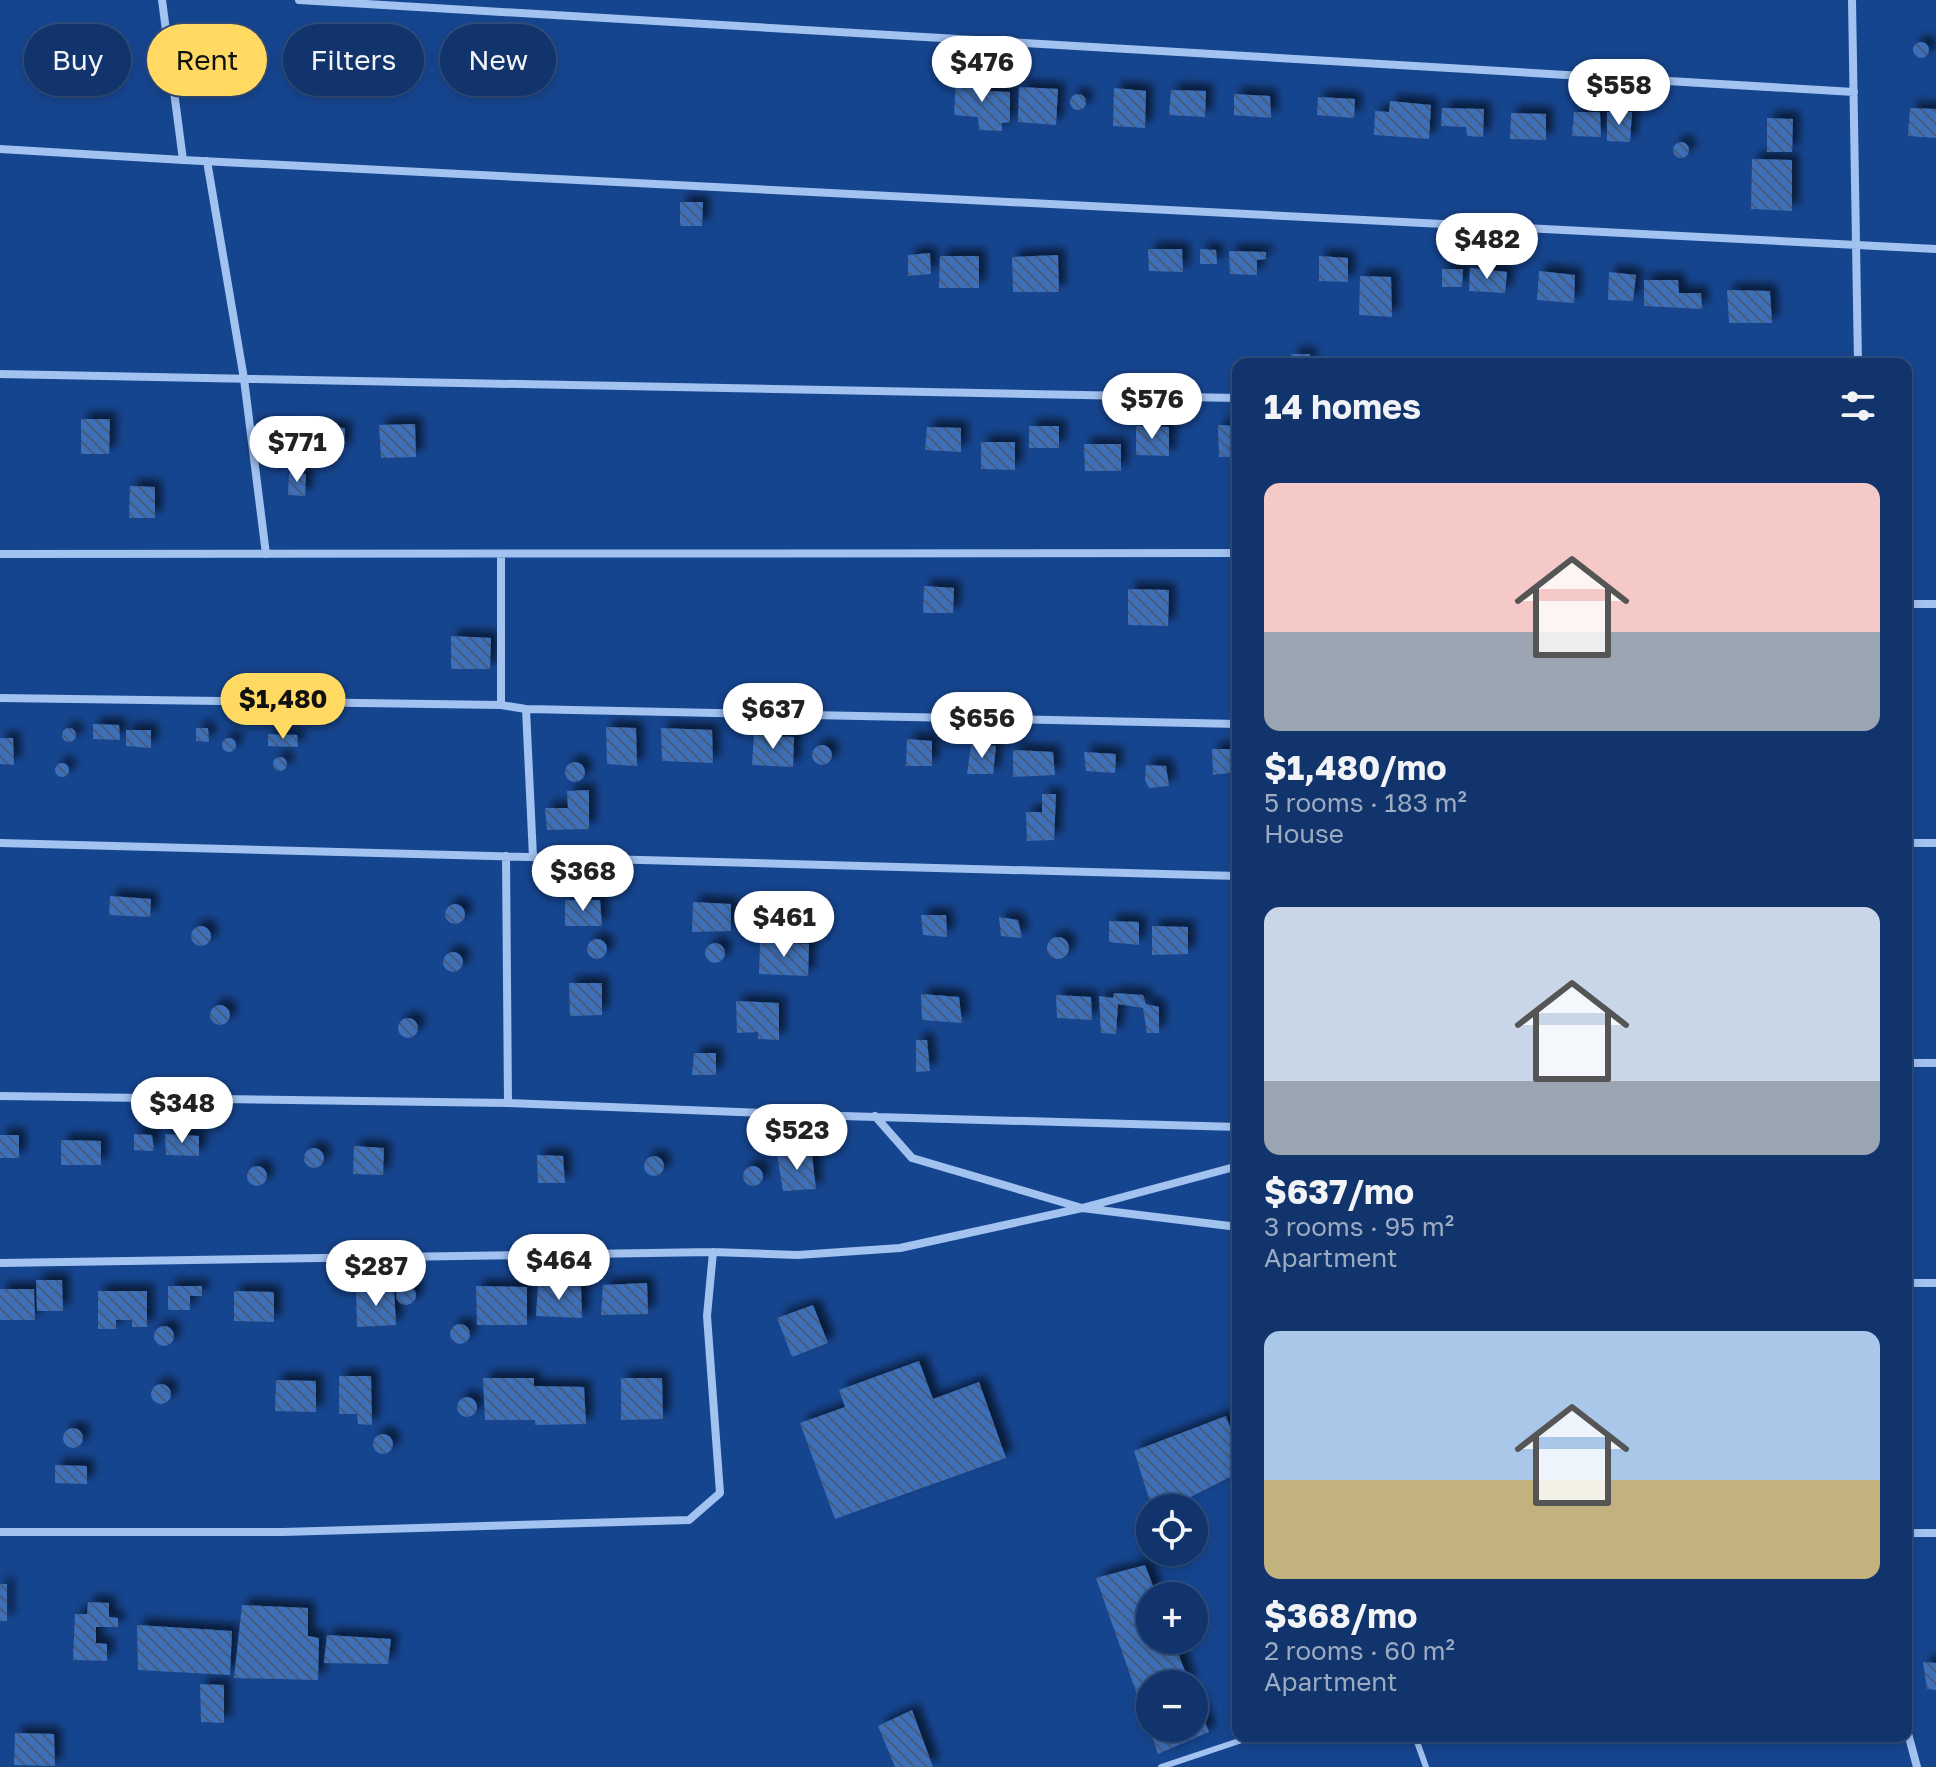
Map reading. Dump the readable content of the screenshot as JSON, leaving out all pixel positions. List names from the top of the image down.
{
  "page": {
    "chip": [
      "Buy",
      "Rent",
      "Filters",
      "New"
    ],
    "price": [
      "$476",
      "$558",
      "$482",
      "$576",
      "$771",
      "$1,480",
      "$637",
      "$656",
      "$368",
      "$461",
      "$348",
      "$523",
      "$464",
      "$287"
    ],
    "heading": "14 homes",
    "list": [
      {
        "name": "$1,480/mo",
        "note": "5 rooms · 183 m² · House"
      },
      {
        "name": "$637/mo",
        "note": "3 rooms · 95 m² · Apartment"
      },
      {
        "name": "$368/mo",
        "note": "2 rooms · 60 m² · Apartment"
      }
    ],
    "map_buttons": ["+", "−"]
  }
}
